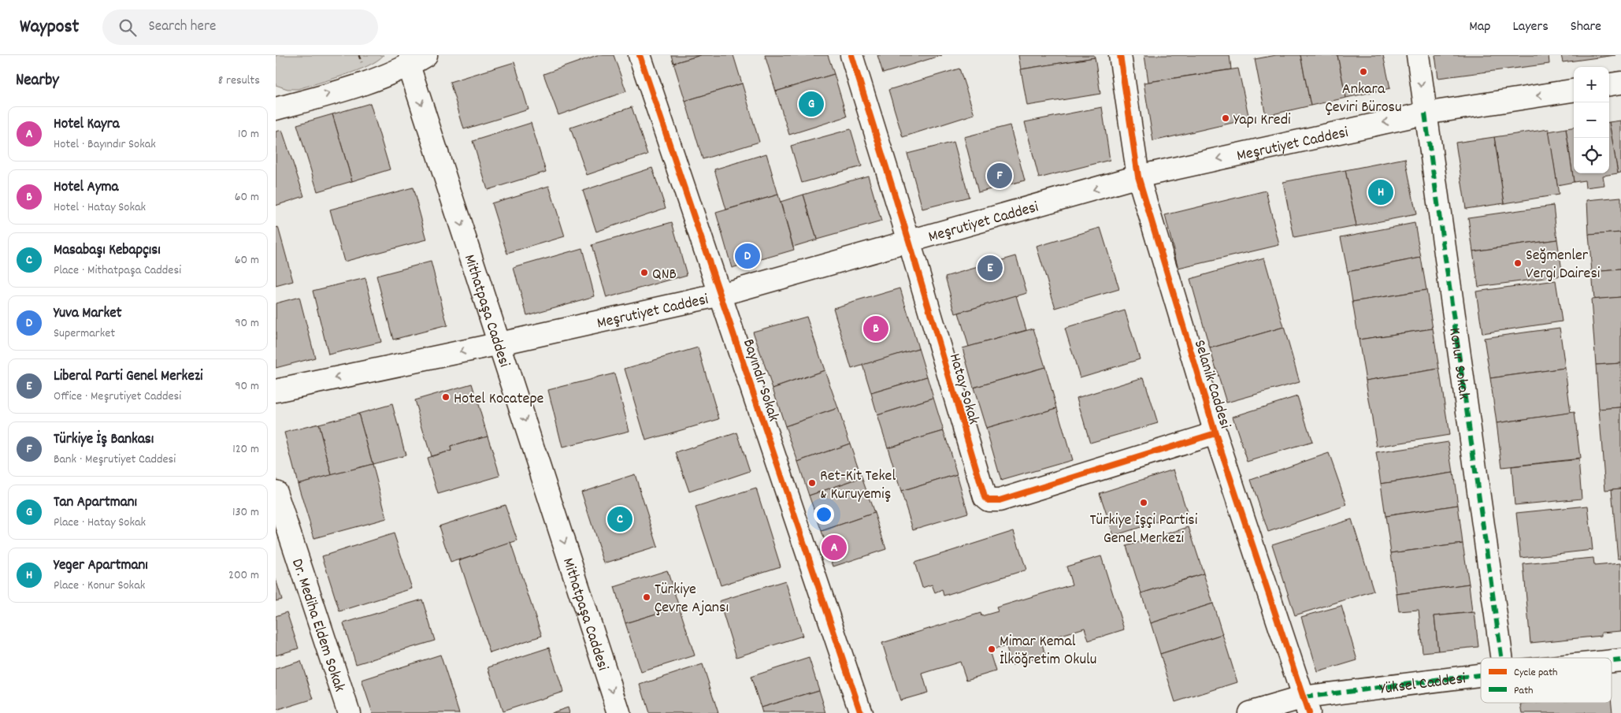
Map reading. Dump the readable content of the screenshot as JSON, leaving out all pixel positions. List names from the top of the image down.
{
  "streets": {
    "street": [
      "Meşrutiyet Caddesi",
      "Mithatpaşa Caddesi",
      "Konur Sokak",
      "Bayındır Sokak",
      "Selanik Caddesi",
      "Hatay Sokak",
      "Dr. Mediha Eldem Sokak",
      "Yüksel Caddesi"
    ]
  },
  "crossings": [
    ["Meşrutiyet Caddesi", "Mithatpaşa Caddesi"],
    ["Meşrutiyet Caddesi", "Konur Sokak"],
    ["Meşrutiyet Caddesi", "Bayındır Sokak"],
    ["Meşrutiyet Caddesi", "Selanik Caddesi"],
    ["Meşrutiyet Caddesi", "Hatay Sokak"],
    ["Selanik Caddesi", "Hatay Sokak"],
    ["Selanik Caddesi", "Yüksel Caddesi"]
  ],
  "one_way": ["Meşrutiyet Caddesi", "Mithatpaşa Caddesi"],
  "places": [
    "Ankara Çeviri Bürosu",
    "Yapı Kredi",
    "Seğmenler Vergi Dairesi",
    "QNB",
    "Hotel Kocatepe",
    "Ret-Kit Tekel & Kuruyemiş",
    "Türkiye İşçi Partisi Genel Merkezi",
    "Türkiye Çevre Ajansı",
    "Mimar Kemal İlköğretim Okulu"
  ],
  "legend": ["Cycle path", "Path"],
  "page": {
    "header": "Waypost",
    "search": "Search here",
    "nav": ["Map", "Layers", "Share"],
    "heading": ["Nearby", "8 results"],
    "map_buttons": ["+", "−"],
    "pins": [
      "G",
      "F",
      "H",
      "D",
      "E",
      "B",
      "C",
      "A"
    ],
    "list": [
      {
        "mark": "A",
        "name": "Hotel Kayra",
        "note": "Hotel · Bayındır Sokak",
        "value": "10 m"
      },
      {
        "mark": "B",
        "name": "Hotel Ayma",
        "note": "Hotel · Hatay Sokak",
        "value": "60 m"
      },
      {
        "mark": "C",
        "name": "Masabaşı Kebapçısı",
        "note": "Place · Mithatpaşa Caddesi",
        "value": "60 m"
      },
      {
        "mark": "D",
        "name": "Yuva Market",
        "note": "Supermarket",
        "value": "90 m"
      },
      {
        "mark": "E",
        "name": "Liberal Parti Genel Merkezi",
        "note": "Office · Meşrutiyet Caddesi",
        "value": "90 m"
      },
      {
        "mark": "F",
        "name": "Türkiye İş Bankası",
        "note": "Bank · Meşrutiyet Caddesi",
        "value": "120 m"
      },
      {
        "mark": "G",
        "name": "Tan Apartmanı",
        "note": "Place · Hatay Sokak",
        "value": "130 m"
      },
      {
        "mark": "H",
        "name": "Yeger Apartmanı",
        "note": "Place · Konur Sokak",
        "value": "200 m"
      }
    ]
  }
}
